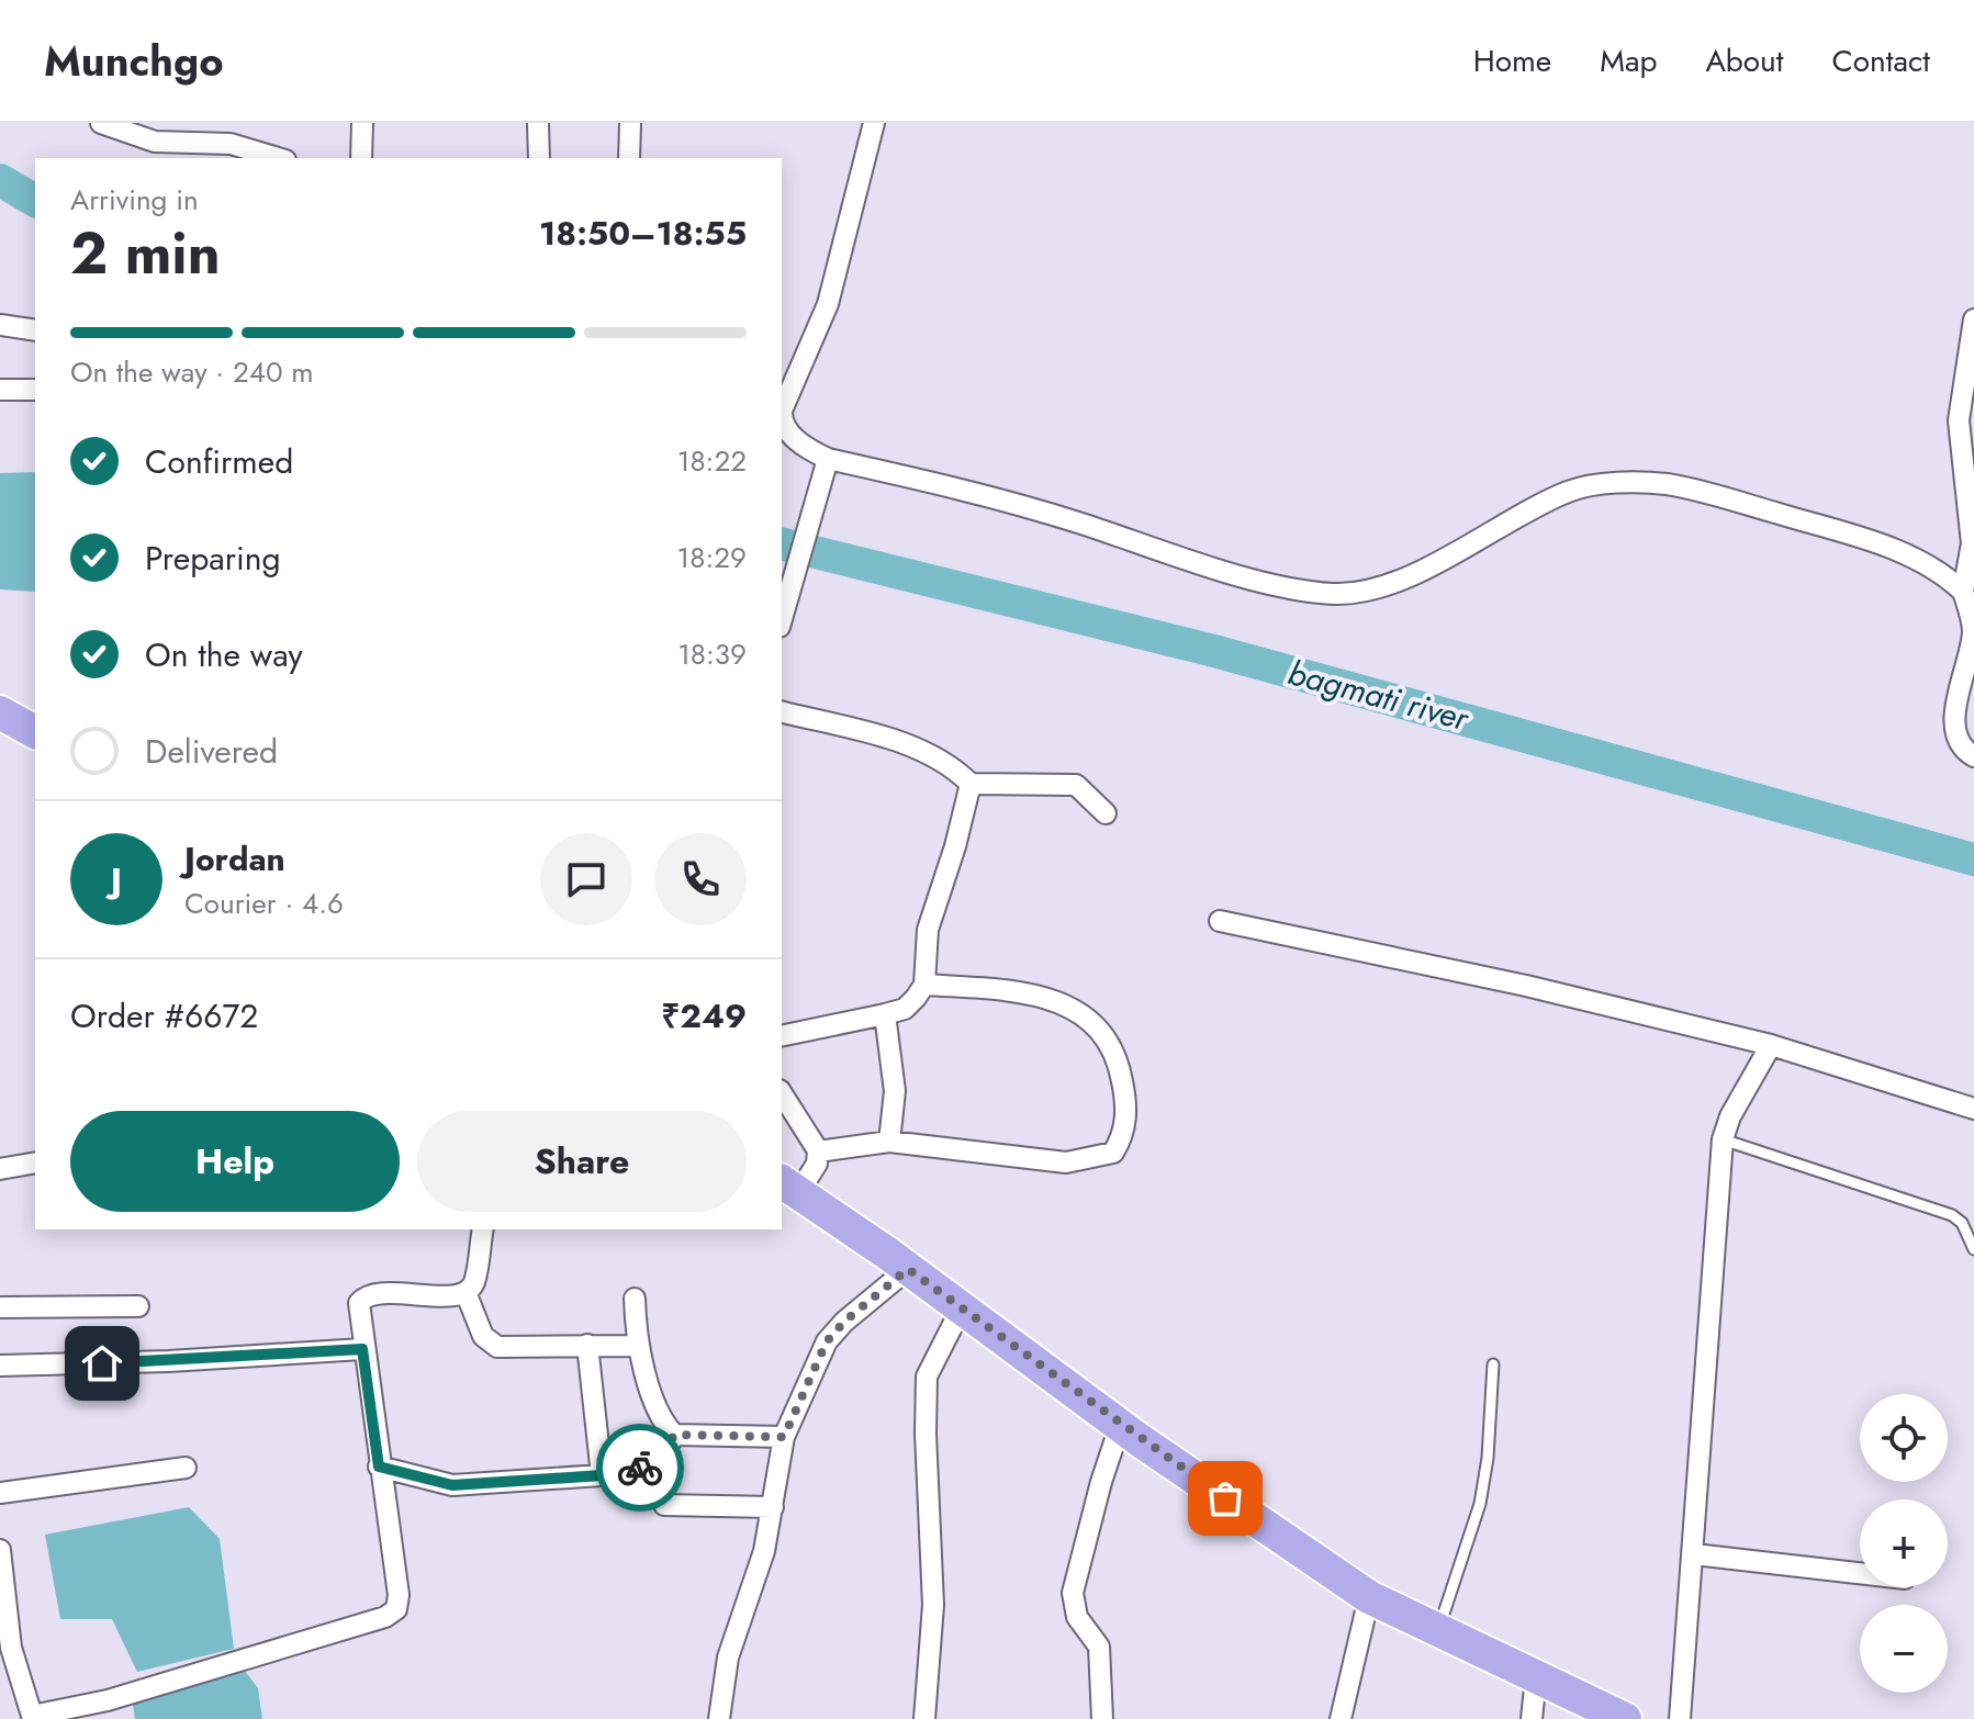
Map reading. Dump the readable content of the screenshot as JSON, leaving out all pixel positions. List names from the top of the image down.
{
  "water": ["bagmati river"],
  "page": {
    "header": "Munchgo",
    "nav": [
      "Home",
      "Map",
      "About",
      "Contact"
    ],
    "heading": ["2 min", "Arriving in", "18:50–18:55"],
    "panel": [
      "Jordan",
      "Courier · 4.6",
      "Order #6672",
      "₹249"
    ],
    "bar": "On the way · 240 m",
    "list": [
      ["Confirmed", "18:22"],
      ["Preparing", "18:29"],
      ["On the way", "18:39"],
      "Delivered"
    ],
    "round": "J",
    "buttons": ["Help", "Share"],
    "map_buttons": ["+", "−"]
  }
}
